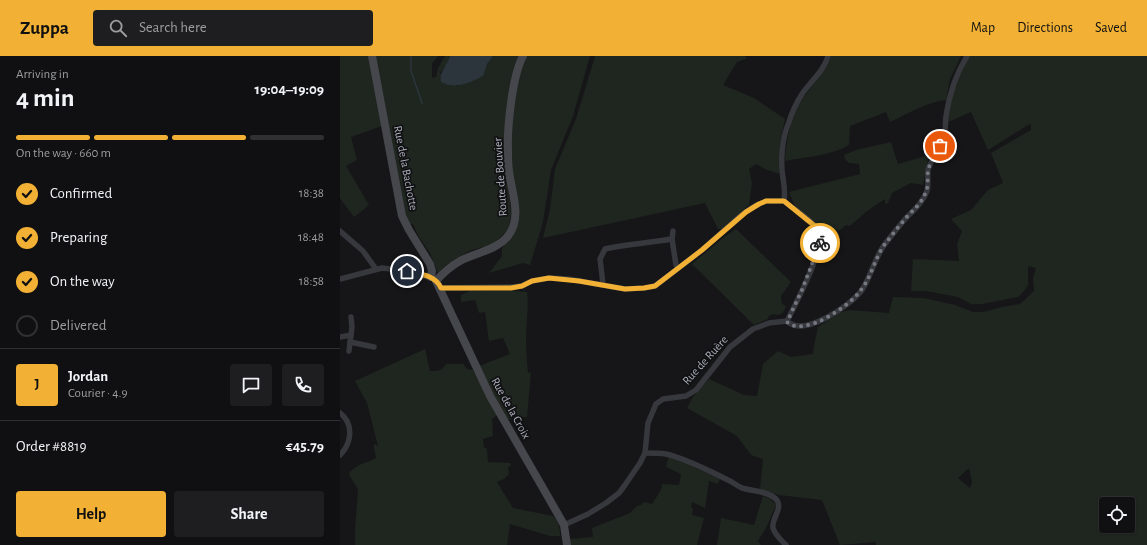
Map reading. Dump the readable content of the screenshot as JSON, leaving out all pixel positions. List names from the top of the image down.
{
  "streets": {
    "street": [
      "Rue de la Bachotte",
      "Route de Bouvier",
      "Rue de Ruère",
      "Rue de la Croix"
    ]
  },
  "crossings": [
    ["Rue de la Bachotte", "Route de Bouvier"],
    ["Rue de la Bachotte", "Rue de la Croix"],
    ["Route de Bouvier", "Rue de la Croix"],
    ["Rue de Ruère", "Rue de la Croix"]
  ],
  "page": {
    "header": "Zuppa",
    "search": "Search here",
    "nav": ["Map", "Directions", "Saved"],
    "heading": ["4 min", "Arriving in", "19:04–19:09"],
    "panel": [
      "Jordan",
      "Courier · 4.9",
      "Order #8819",
      "€45.79"
    ],
    "bar": "On the way · 660 m",
    "list": [
      ["Confirmed", "18:38"],
      ["Preparing", "18:48"],
      ["On the way", "18:58"],
      "Delivered"
    ],
    "round": "J",
    "buttons": ["Help", "Share"]
  }
}
